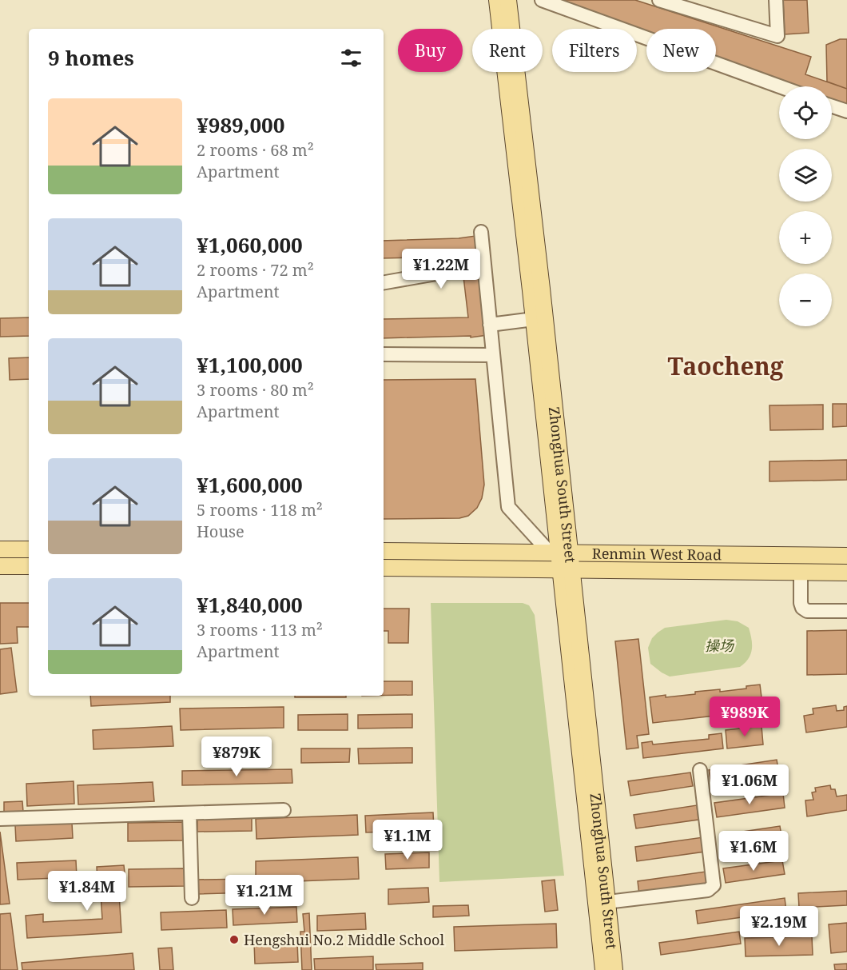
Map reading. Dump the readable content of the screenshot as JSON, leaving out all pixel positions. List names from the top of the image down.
{
  "streets": {
    "main road": ["Zhonghua South Street", "Renmin West Road"]
  },
  "crossings": [
    ["Zhonghua South Street", "Renmin West Road"]
  ],
  "districts": ["Taocheng"],
  "parks": ["操场"],
  "places": ["Hengshui No.2 Middle School"],
  "page": {
    "chip": [
      "Buy",
      "Rent",
      "Filters",
      "New"
    ],
    "heading": "9 homes",
    "map_buttons": ["+", "−"],
    "list": [
      {
        "name": "¥989,000",
        "note": "2 rooms · 68 m² · Apartment"
      },
      {
        "name": "¥1,060,000",
        "note": "2 rooms · 72 m² · Apartment"
      },
      {
        "name": "¥1,100,000",
        "note": "3 rooms · 80 m² · Apartment"
      },
      {
        "name": "¥1,600,000",
        "note": "5 rooms · 118 m² · House"
      },
      {
        "name": "¥1,840,000",
        "note": "3 rooms · 113 m² · Apartment"
      }
    ],
    "price": [
      "¥1.22M",
      "¥989K",
      "¥879K",
      "¥1.06M",
      "¥1.1M",
      "¥1.6M",
      "¥1.84M",
      "¥1.21M",
      "¥2.19M"
    ]
  }
}
